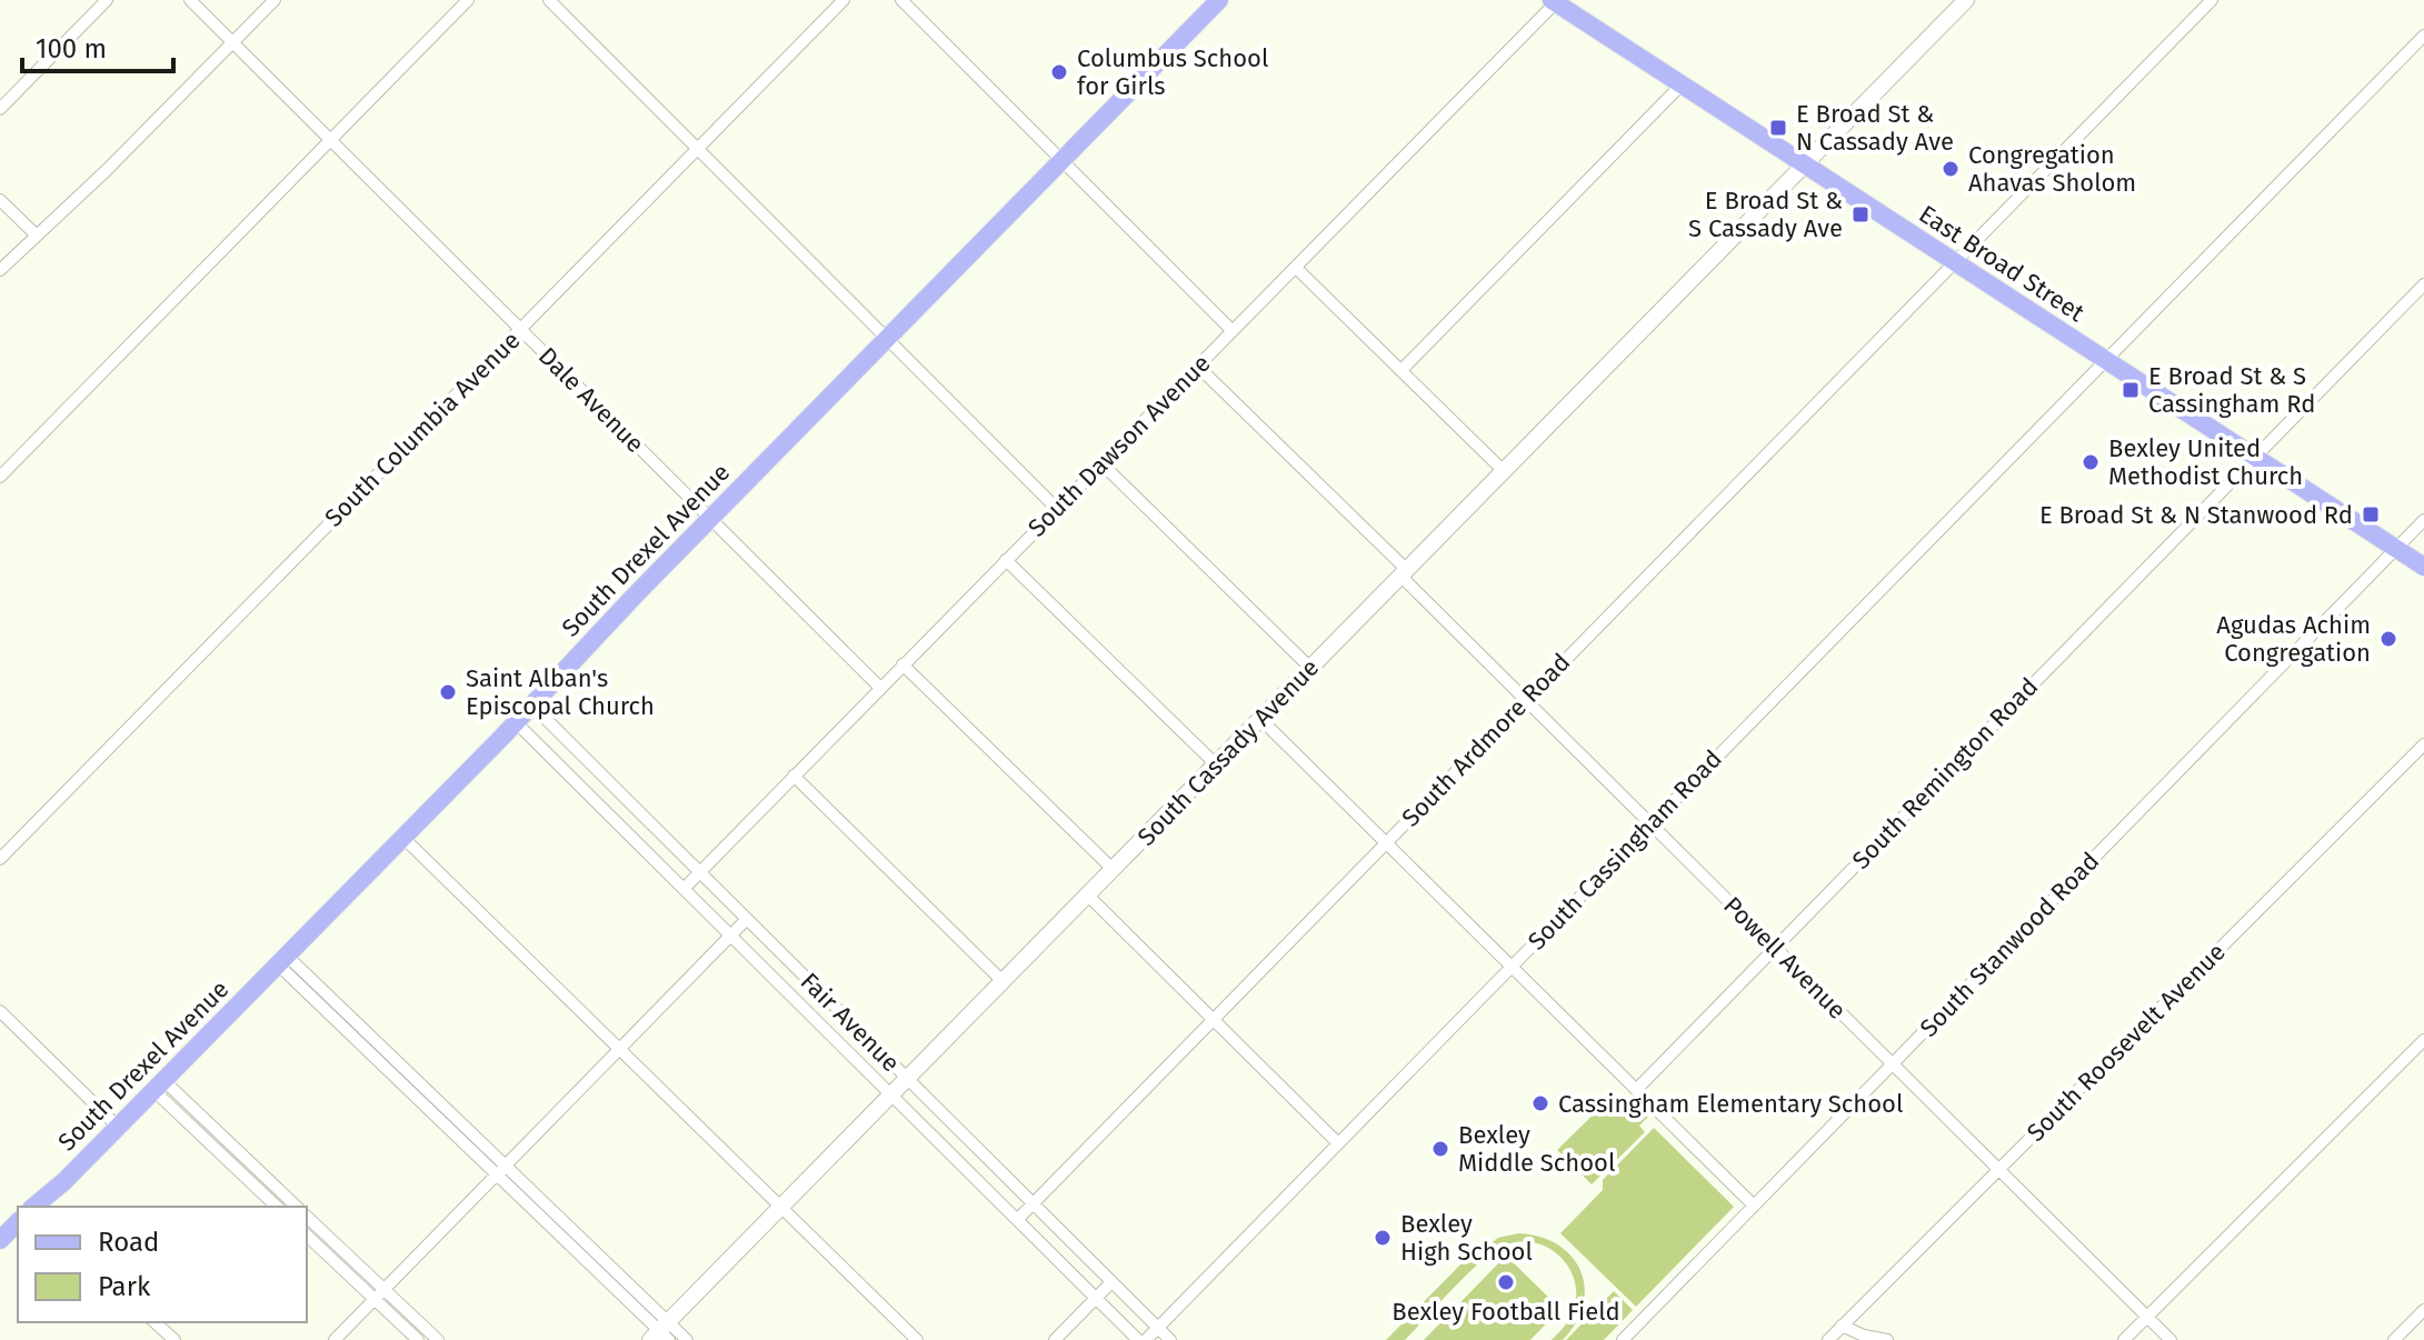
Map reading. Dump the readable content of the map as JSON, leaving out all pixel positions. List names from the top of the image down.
{
  "streets": {
    "main road": ["East Broad Street", "South Drexel Avenue"],
    "street": [
      "Dale Avenue",
      "South Columbia Avenue",
      "South Dawson Avenue",
      "South Ardmore Road",
      "South Cassady Avenue",
      "South Remington Road",
      "South Cassingham Road",
      "South Stanwood Road",
      "Powell Avenue",
      "Fair Avenue",
      "South Roosevelt Avenue"
    ]
  },
  "crossings": [
    ["East Broad Street", "South Dawson Avenue"],
    ["East Broad Street", "South Ardmore Road"],
    ["East Broad Street", "South Cassady Avenue"],
    ["East Broad Street", "South Remington Road"],
    ["East Broad Street", "South Cassingham Road"],
    ["East Broad Street", "South Stanwood Road"],
    ["Dale Avenue", "South Columbia Avenue"],
    ["Dale Avenue", "South Dawson Avenue"],
    ["Dale Avenue", "South Drexel Avenue"],
    ["South Dawson Avenue", "Powell Avenue"],
    ["South Dawson Avenue", "Fair Avenue"],
    ["South Drexel Avenue", "Fair Avenue"],
    ["South Ardmore Road", "Powell Avenue"],
    ["South Ardmore Road", "Fair Avenue"],
    ["South Cassady Avenue", "Powell Avenue"],
    ["South Cassady Avenue", "Fair Avenue"],
    ["South Remington Road", "Powell Avenue"],
    ["South Cassingham Road", "Powell Avenue"],
    ["South Cassingham Road", "Fair Avenue"],
    ["South Stanwood Road", "Powell Avenue"],
    ["Powell Avenue", "South Roosevelt Avenue"]
  ],
  "places": {
    "other": [
      "Columbus School for Girls",
      "Congregation Ahavas Sholom",
      "Bexley United Methodist Church",
      "Agudas Achim Congregation",
      "Saint Alban's Episcopal Church",
      "Cassingham Elementary School",
      "Bexley Middle School",
      "Bexley High School",
      "Bexley Football Field"
    ],
    "transit": [
      "E Broad St & N Cassady Ave",
      "E Broad St & S Cassady Ave",
      "E Broad St & S Cassingham Rd",
      "E Broad St & N Stanwood Rd"
    ]
  },
  "legend": ["Road", "Park"],
  "scale_bar": "100 m"
}
